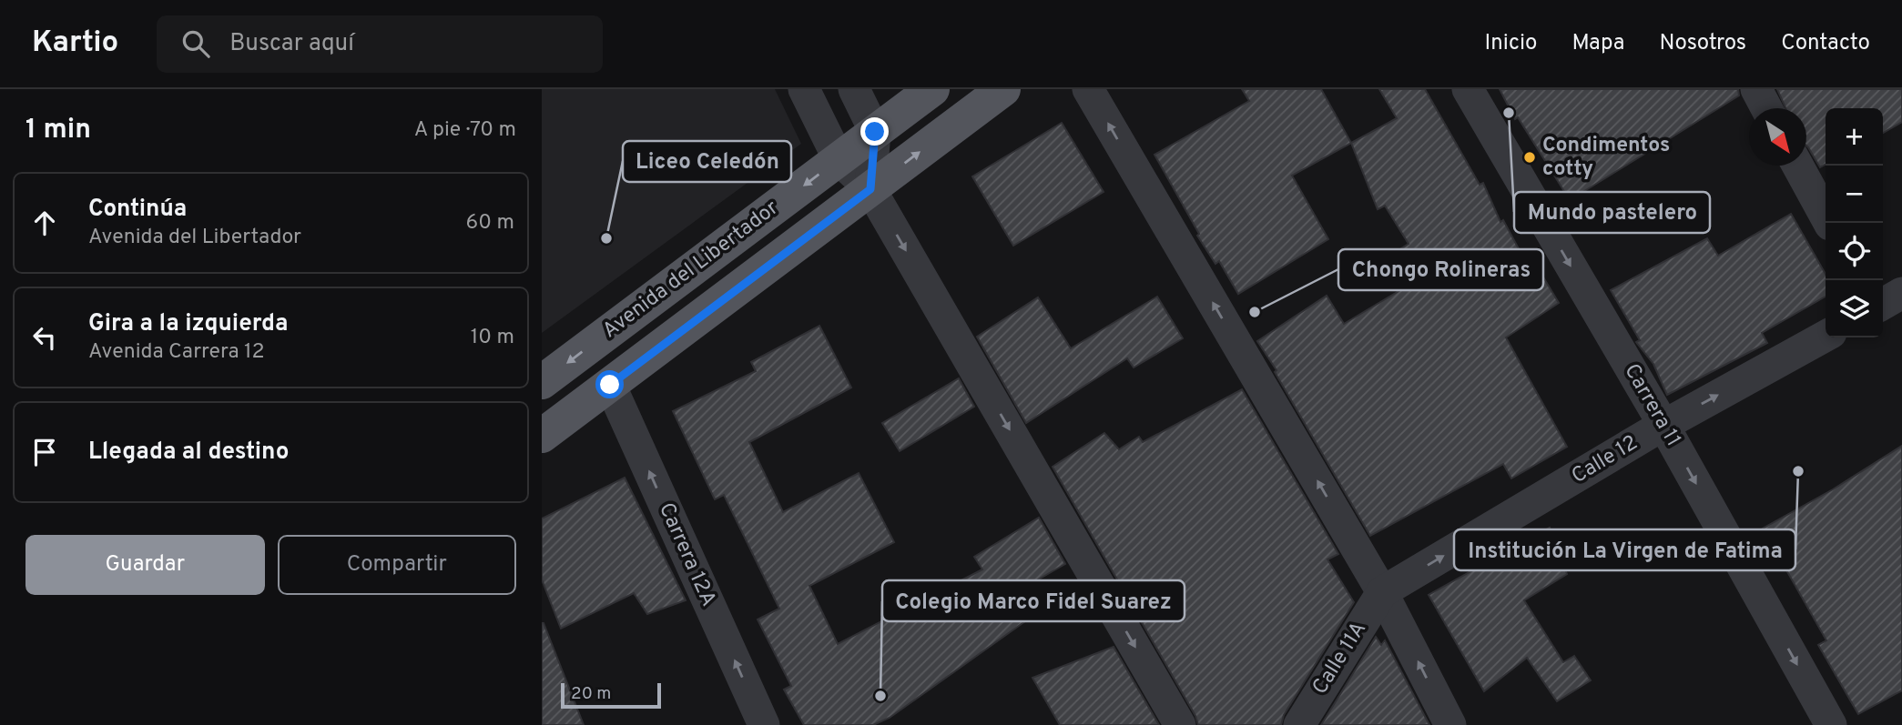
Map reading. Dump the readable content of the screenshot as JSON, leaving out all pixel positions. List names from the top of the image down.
{
  "streets": {
    "main road": ["Avenida del Libertador"],
    "street": [
      "Carrera 11",
      "Calle 12",
      "Carrera 12A",
      "Calle 11A"
    ]
  },
  "crossings": [
    ["Avenida del Libertador", "Carrera 12A"],
    ["Carrera 11", "Calle 12"],
    ["Calle 12", "Calle 11A"]
  ],
  "one_way": ["Carrera 11", "Calle 12", "Carrera 12A"],
  "places": [
    "Mundo pastelero",
    "Condimentos cotty",
    "Liceo Celedón",
    "Chongo Rolineras",
    "Institución La Virgen de Fatima",
    "Colegio Marco Fidel Suarez"
  ],
  "scale_bar": "20 m",
  "north": "bottom right",
  "page": {
    "header": "Kartio",
    "search": "Buscar aquí",
    "nav": [
      "Inicio",
      "Mapa",
      "Nosotros",
      "Contacto"
    ],
    "heading": ["1 min", "A pie · 70 m"],
    "map_buttons": ["+", "−"],
    "list": [
      ["Continúa", "Avenida del Libertador", "60 m"],
      ["Gira a la izquierda", "Avenida Carrera 12", "10 m"],
      "Llegada al destino"
    ],
    "buttons": ["Guardar", "Compartir"],
    "scale": "20 m"
  }
}
